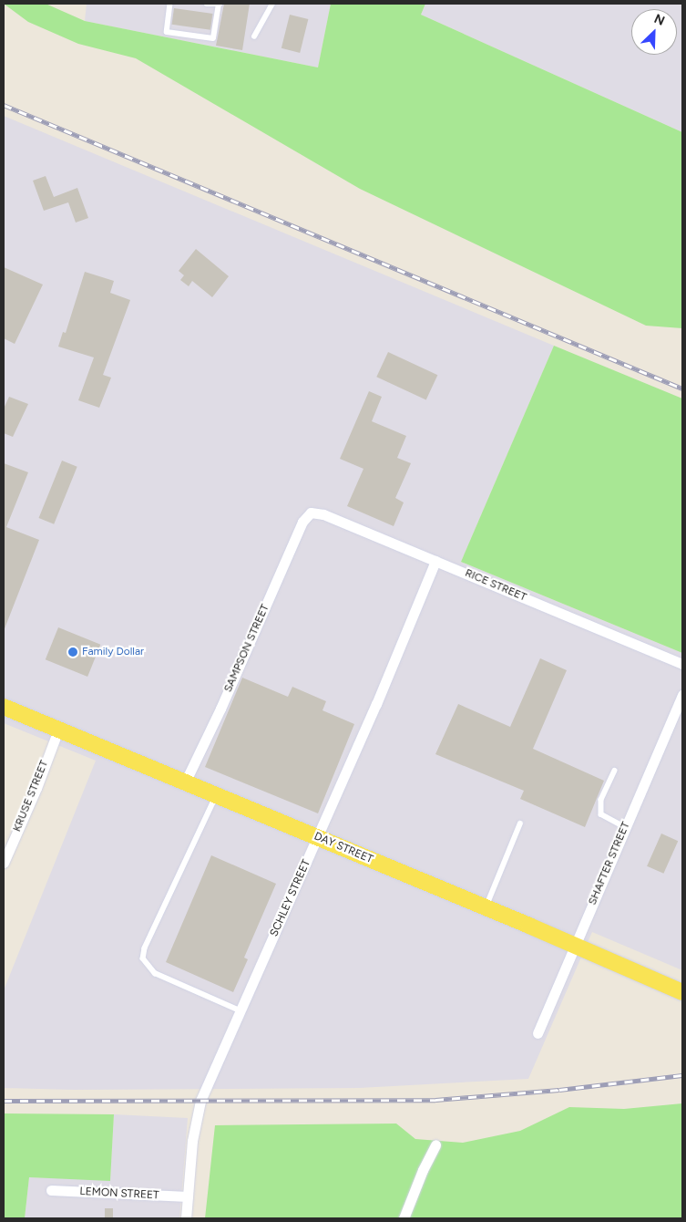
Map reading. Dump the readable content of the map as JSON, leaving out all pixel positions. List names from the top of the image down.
{
  "streets": {
    "main road": ["DAY STREET"],
    "street": [
      "RICE STREET",
      "SAMPSON STREET",
      "KRUSE STREET",
      "SHAFTER STREET",
      "SCHLEY STREET",
      "LEMON STREET"
    ]
  },
  "crossings": [
    ["RICE STREET", "SAMPSON STREET"],
    ["RICE STREET", "SCHLEY STREET"],
    ["SAMPSON STREET", "DAY STREET"],
    ["KRUSE STREET", "DAY STREET"],
    ["DAY STREET", "SHAFTER STREET"],
    ["DAY STREET", "SCHLEY STREET"],
    ["SCHLEY STREET", "LEMON STREET"]
  ],
  "places": ["Family Dollar"],
  "north": "top right"
}
